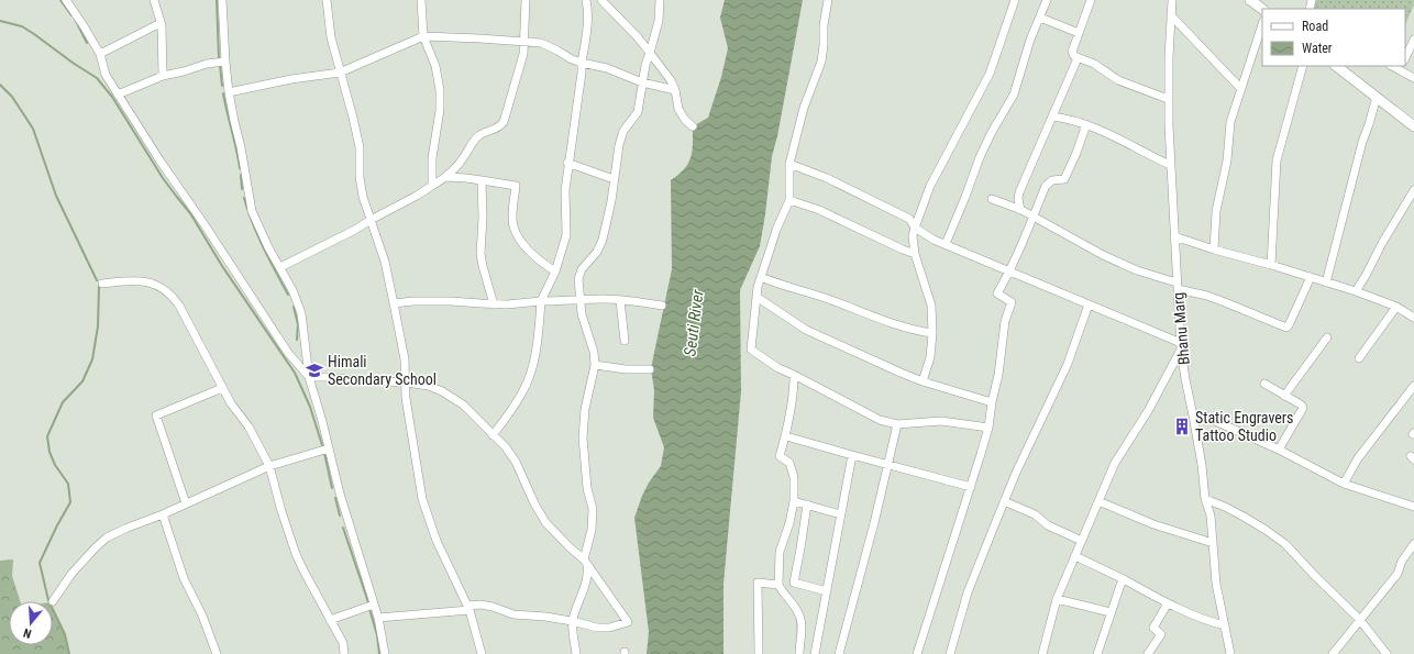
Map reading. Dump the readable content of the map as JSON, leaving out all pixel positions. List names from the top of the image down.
{
  "streets": {
    "street": ["Bhanu Marg"]
  },
  "water": ["Seuti River"],
  "places": {
    "school or university": ["Himali Secondary School"],
    "building": ["Static Engravers Tattoo Studio"]
  },
  "legend": ["Road", "Water"],
  "north": "bottom"
}
